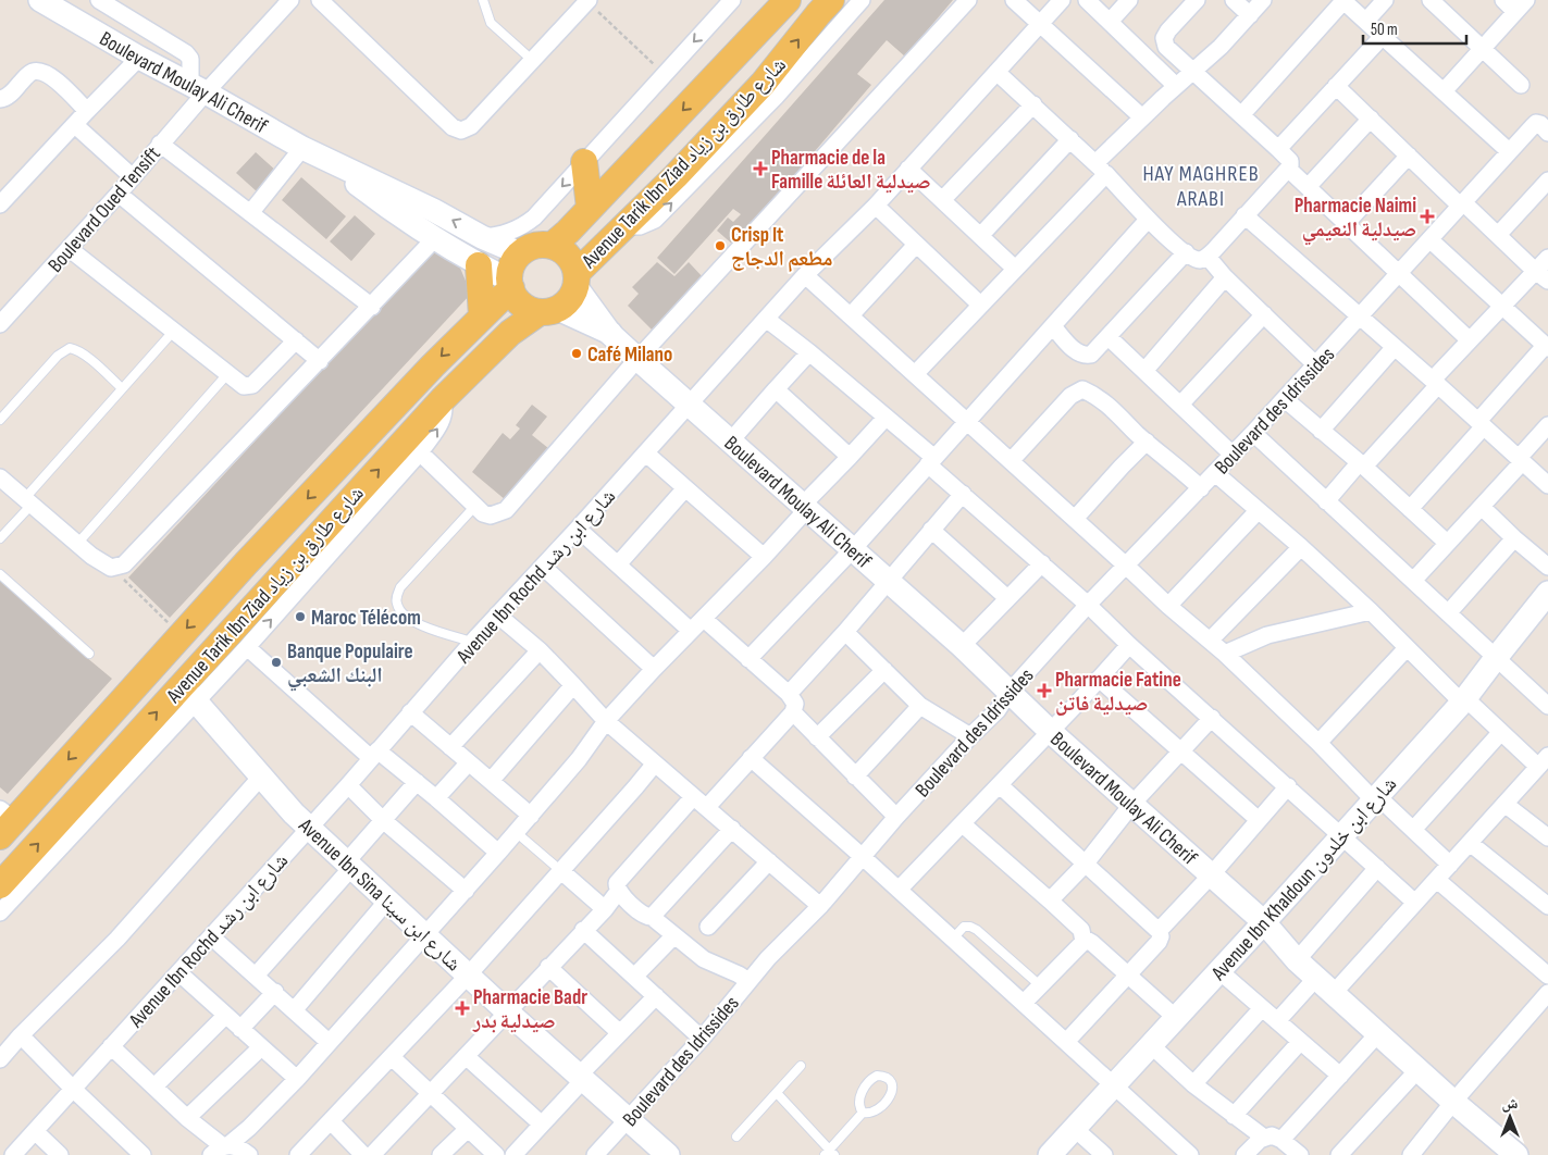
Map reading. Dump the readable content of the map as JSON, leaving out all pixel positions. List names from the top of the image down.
{
  "streets": {
    "main road": ["Avenue Tarik Ibn Ziad شارع طارق بن زياد"],
    "street": [
      "Boulevard Moulay Ali Cherif",
      "Boulevard Oued Tensift",
      "Boulevard des Idrissides",
      "Avenue Ibn Rochd شارع ابن رشد",
      "Avenue Ibn Khaldoun شارع ابن خلدون",
      "Avenue Ibn Sina شارع ابن سينا"
    ]
  },
  "crossings": [
    ["Boulevard Moulay Ali Cherif", "Avenue Tarik Ibn Ziad شارع طارق بن زياد"],
    ["Boulevard Moulay Ali Cherif", "Boulevard Oued Tensift"],
    ["Boulevard Moulay Ali Cherif", "Boulevard des Idrissides"],
    ["Boulevard Moulay Ali Cherif", "Avenue Ibn Rochd شارع ابن رشد"],
    ["Boulevard Moulay Ali Cherif", "Avenue Ibn Khaldoun شارع ابن خلدون"],
    ["Avenue Tarik Ibn Ziad شارع طارق بن زياد", "Avenue Ibn Sina شارع ابن سينا"],
    ["Boulevard des Idrissides", "Avenue Ibn Sina شارع ابن سينا"],
    ["Avenue Ibn Rochd شارع ابن رشد", "Avenue Ibn Sina شارع ابن سينا"]
  ],
  "districts": ["HAY MAGHREB ARABI"],
  "places": {
    "health": [
      "Pharmacie de la Famille صيدلية العائلة",
      "Pharmacie Naimi صيدلية النعيمي",
      "Pharmacie Fatine صيدلية فاتن",
      "Pharmacie Badr صيدلية بدر"
    ],
    "other": [
      "Crisp It مطعم الدجاج",
      "Café Milano",
      "Maroc Télécom",
      "Banque Populaire البنك الشعبي"
    ]
  },
  "scale_bar": "50 m",
  "north": "top"
}
